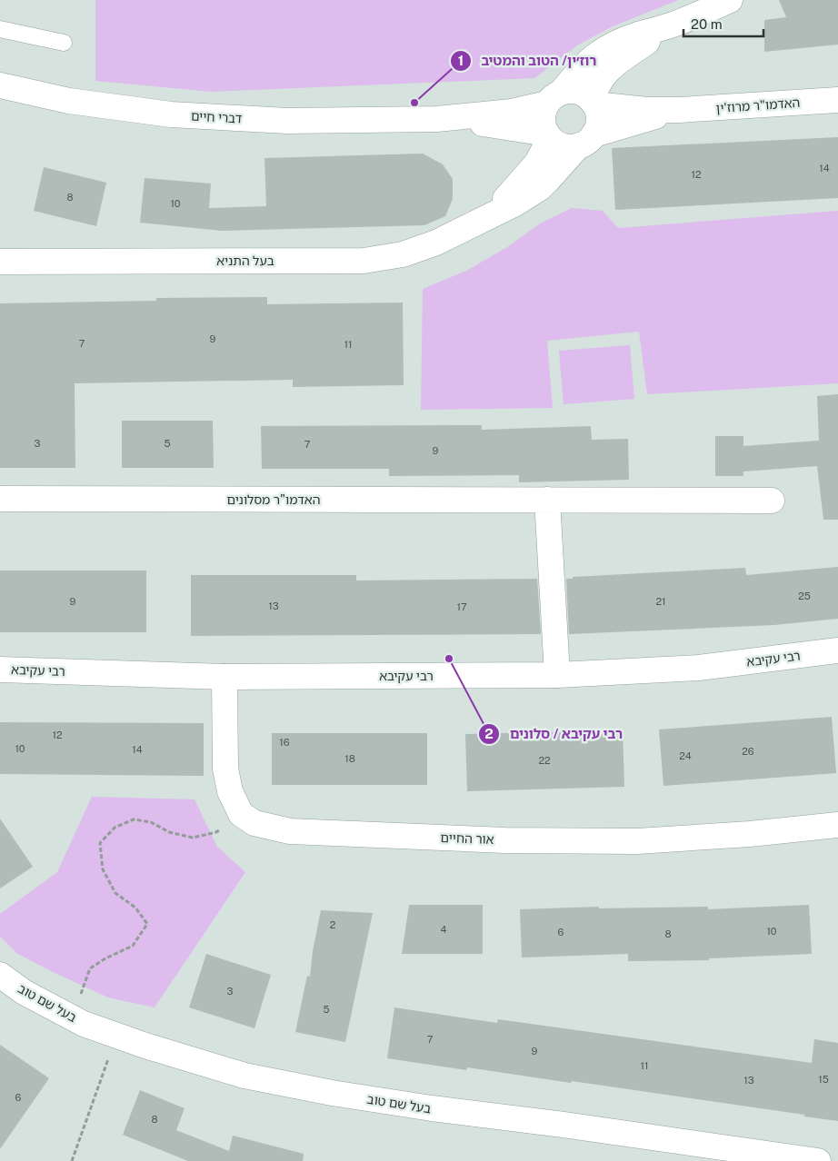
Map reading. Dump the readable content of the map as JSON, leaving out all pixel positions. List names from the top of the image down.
{
  "streets": {
    "street": [
      "האדמו\"ר מרוז'ין",
      "דברי חיים",
      "בעל התניא",
      "האדמו\"ר מסלונים",
      "רבי עקיבא",
      "אור החיים",
      "בעל שם טוב"
    ]
  },
  "crossings": [
    ["האדמו\"ר מרוז'ין", "דברי חיים"],
    ["האדמו\"ר מרוז'ין", "בעל התניא"],
    ["דברי חיים", "בעל התניא"]
  ],
  "places": ["רוז׳ין/ הטוב והמטיב", "רבי עקיבא / סלונים"],
  "house_numbers": [
    "14",
    "12",
    "8",
    "10",
    "9",
    "7",
    "11",
    "3",
    "5",
    "7",
    "9",
    "25",
    "9",
    "21",
    "13",
    "17",
    "12",
    "16",
    "10",
    "14",
    "26",
    "24",
    "18",
    "22",
    "2",
    "4",
    "10",
    "6",
    "8",
    "3",
    "5",
    "7",
    "9",
    "11",
    "15",
    "13",
    "6",
    "8"
  ],
  "scale_bar": "20 m"
}
